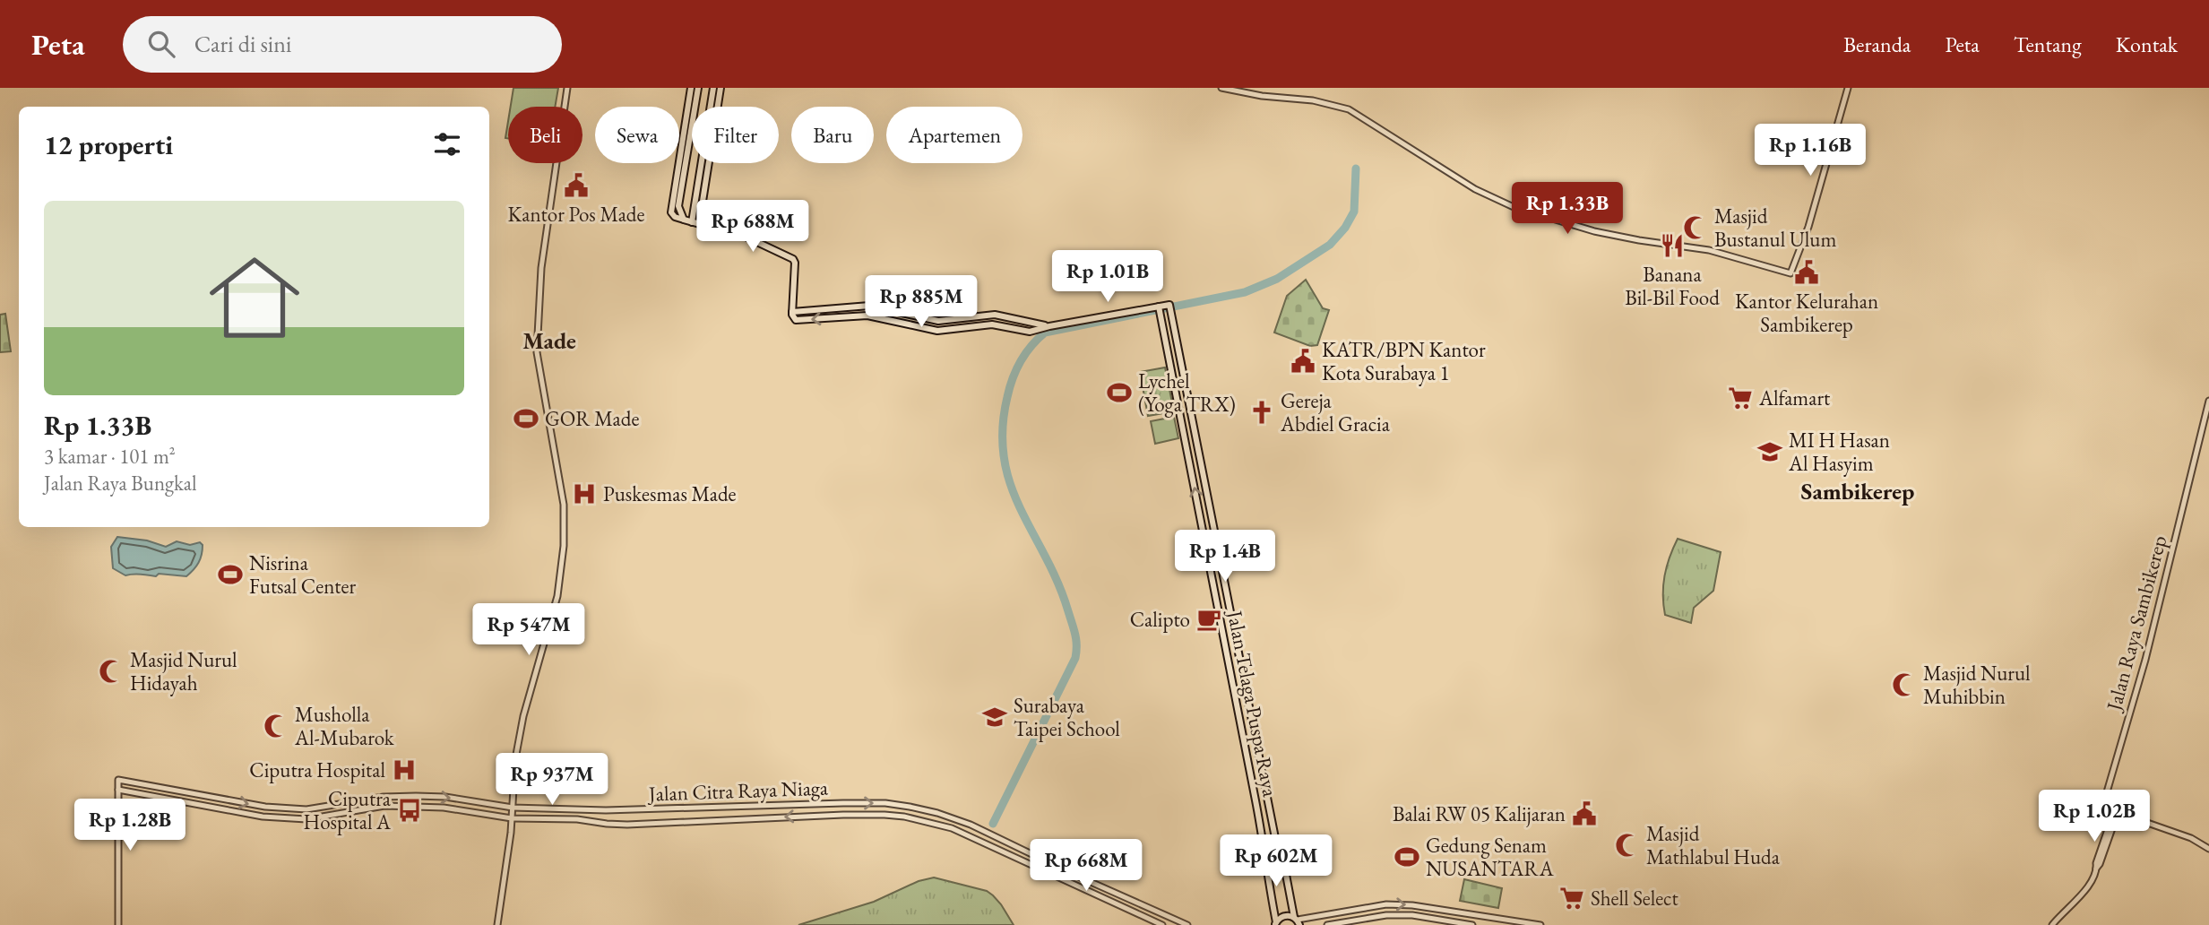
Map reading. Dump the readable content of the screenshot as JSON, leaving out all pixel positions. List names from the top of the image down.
{
  "streets": {
    "main road": ["Jalan Telaga Puspa Raya"],
    "street": ["Jalan Raya Sambikerep", "Jalan Citra Raya Niaga"]
  },
  "districts": ["Made", "Sambikerep"],
  "places": {
    "public building": [
      "Kantor Pos Made",
      "Kantor Kelurahan Sambikerep",
      "KATR/BPN Kantor Kota Surabaya 1",
      "Balai RW 05 Kalijaran"
    ],
    "mosque": [
      "Masjid Bustanul Ulum",
      "Masjid Nurul Hidayah",
      "Masjid Nurul Muhibbin",
      "Musholla Al-Mubarok",
      "Masjid Mathlabul Huda"
    ],
    "restaurant": ["Banana Bil-Bil Food"],
    "sports": [
      "Lychel (Yoga TRX)",
      "GOR Made",
      "Nisrina Futsal Center",
      "Gedung Senam NUSANTARA"
    ],
    "supermarket": ["Alfamart", "Shell Select"],
    "church": ["Gereja Abdiel Gracia"],
    "school or university": ["MI H Hasan Al Hasyim", "Surabaya Taipei School"],
    "hospital": ["Puskesmas Made", "Ciputra Hospital"],
    "cafe": ["Calipto"],
    "bus stop": ["Ciputra Hospital A"]
  },
  "page": {
    "header": "Peta",
    "search": "Cari di sini",
    "nav": [
      "Beranda",
      "Peta",
      "Tentang",
      "Kontak"
    ],
    "chip": [
      "Beli",
      "Sewa",
      "Filter",
      "Baru",
      "Apartemen"
    ],
    "heading": "12 properti",
    "price": [
      "Rp 1.16B",
      "Rp 1.33B",
      "Rp 688M",
      "Rp 1.01B",
      "Rp 885M",
      "Rp 1.4B",
      "Rp 547M",
      "Rp 937M",
      "Rp 1.02B",
      "Rp 1.28B",
      "Rp 602M",
      "Rp 668M"
    ],
    "list": [
      {
        "name": "Rp 1.33B",
        "note": "3 kamar · 101 m² · Jalan Raya Bungkal"
      }
    ]
  }
}
